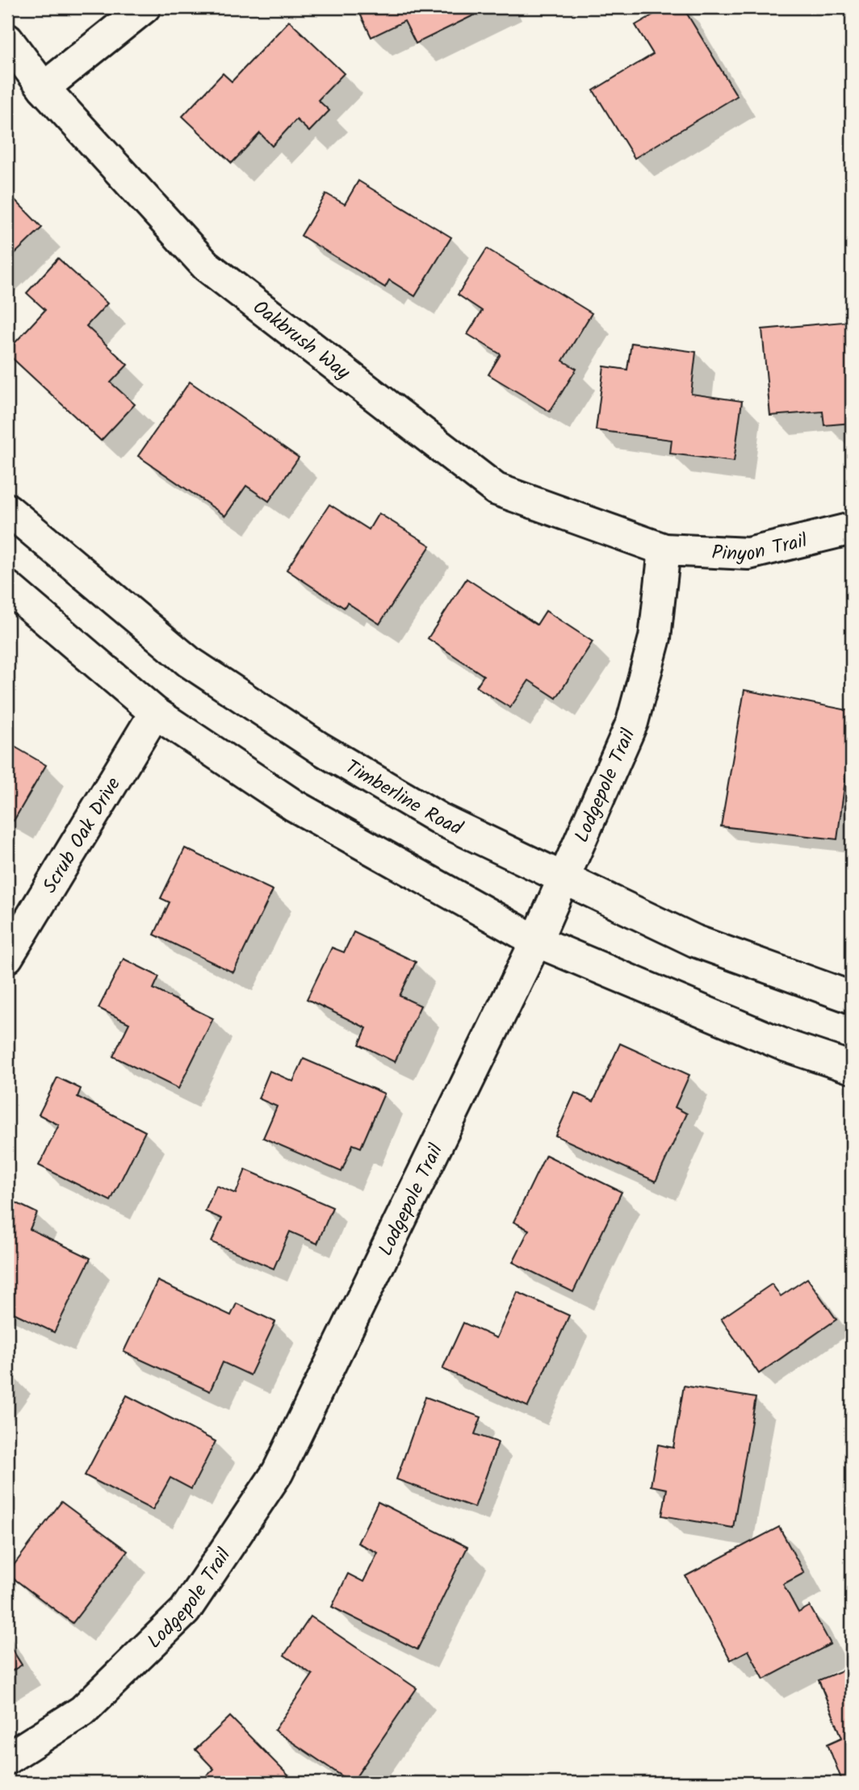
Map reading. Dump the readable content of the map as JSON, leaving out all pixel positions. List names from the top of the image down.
{
  "streets": {
    "street": [
      "Oakbrush Way",
      "Pinyon Trail",
      "Lodgepole Trail",
      "Timberline Road",
      "Scrub Oak Drive"
    ]
  },
  "crossings": [
    ["Oakbrush Way", "Pinyon Trail"],
    ["Oakbrush Way", "Lodgepole Trail"],
    ["Pinyon Trail", "Lodgepole Trail"],
    ["Lodgepole Trail", "Timberline Road"]
  ]
}
